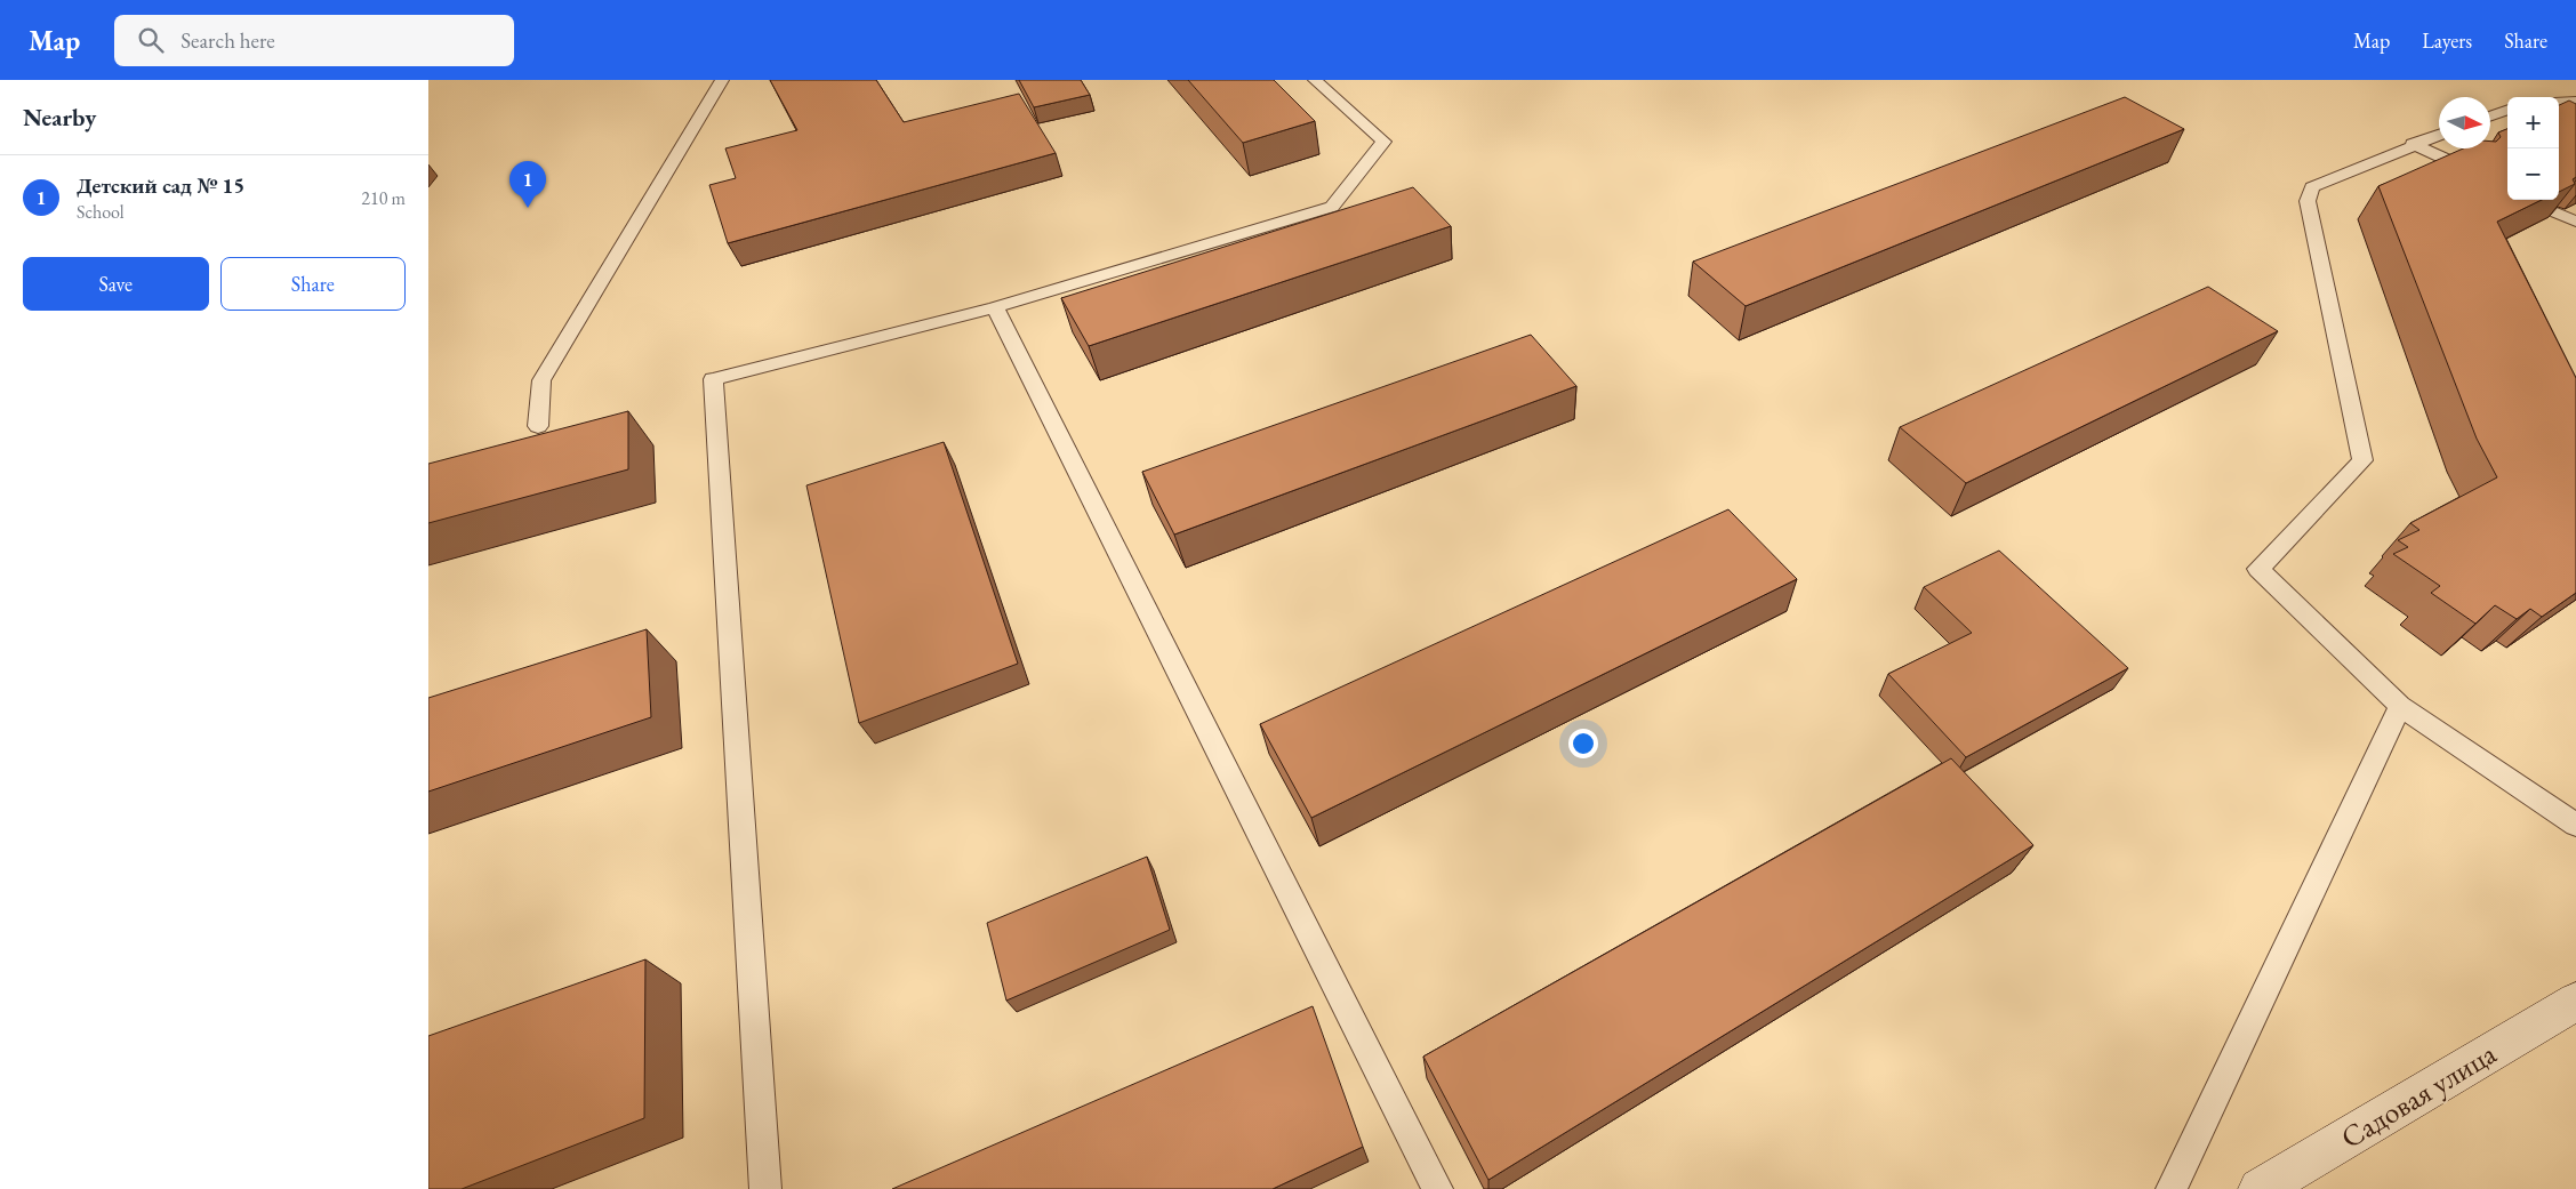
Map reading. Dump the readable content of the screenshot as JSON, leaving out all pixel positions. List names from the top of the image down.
{
  "streets": {
    "main road": ["Садовая улица"]
  },
  "north": "right",
  "page": {
    "header": "Map",
    "search": "Search here",
    "nav": ["Map", "Layers", "Share"],
    "heading": "Nearby",
    "map_buttons": ["+", "−"],
    "list": [
      {
        "mark": "1",
        "name": "Детский сад № 15",
        "note": "School",
        "value": "210 m"
      }
    ],
    "pins": "1",
    "buttons": ["Save", "Share"]
  }
}
